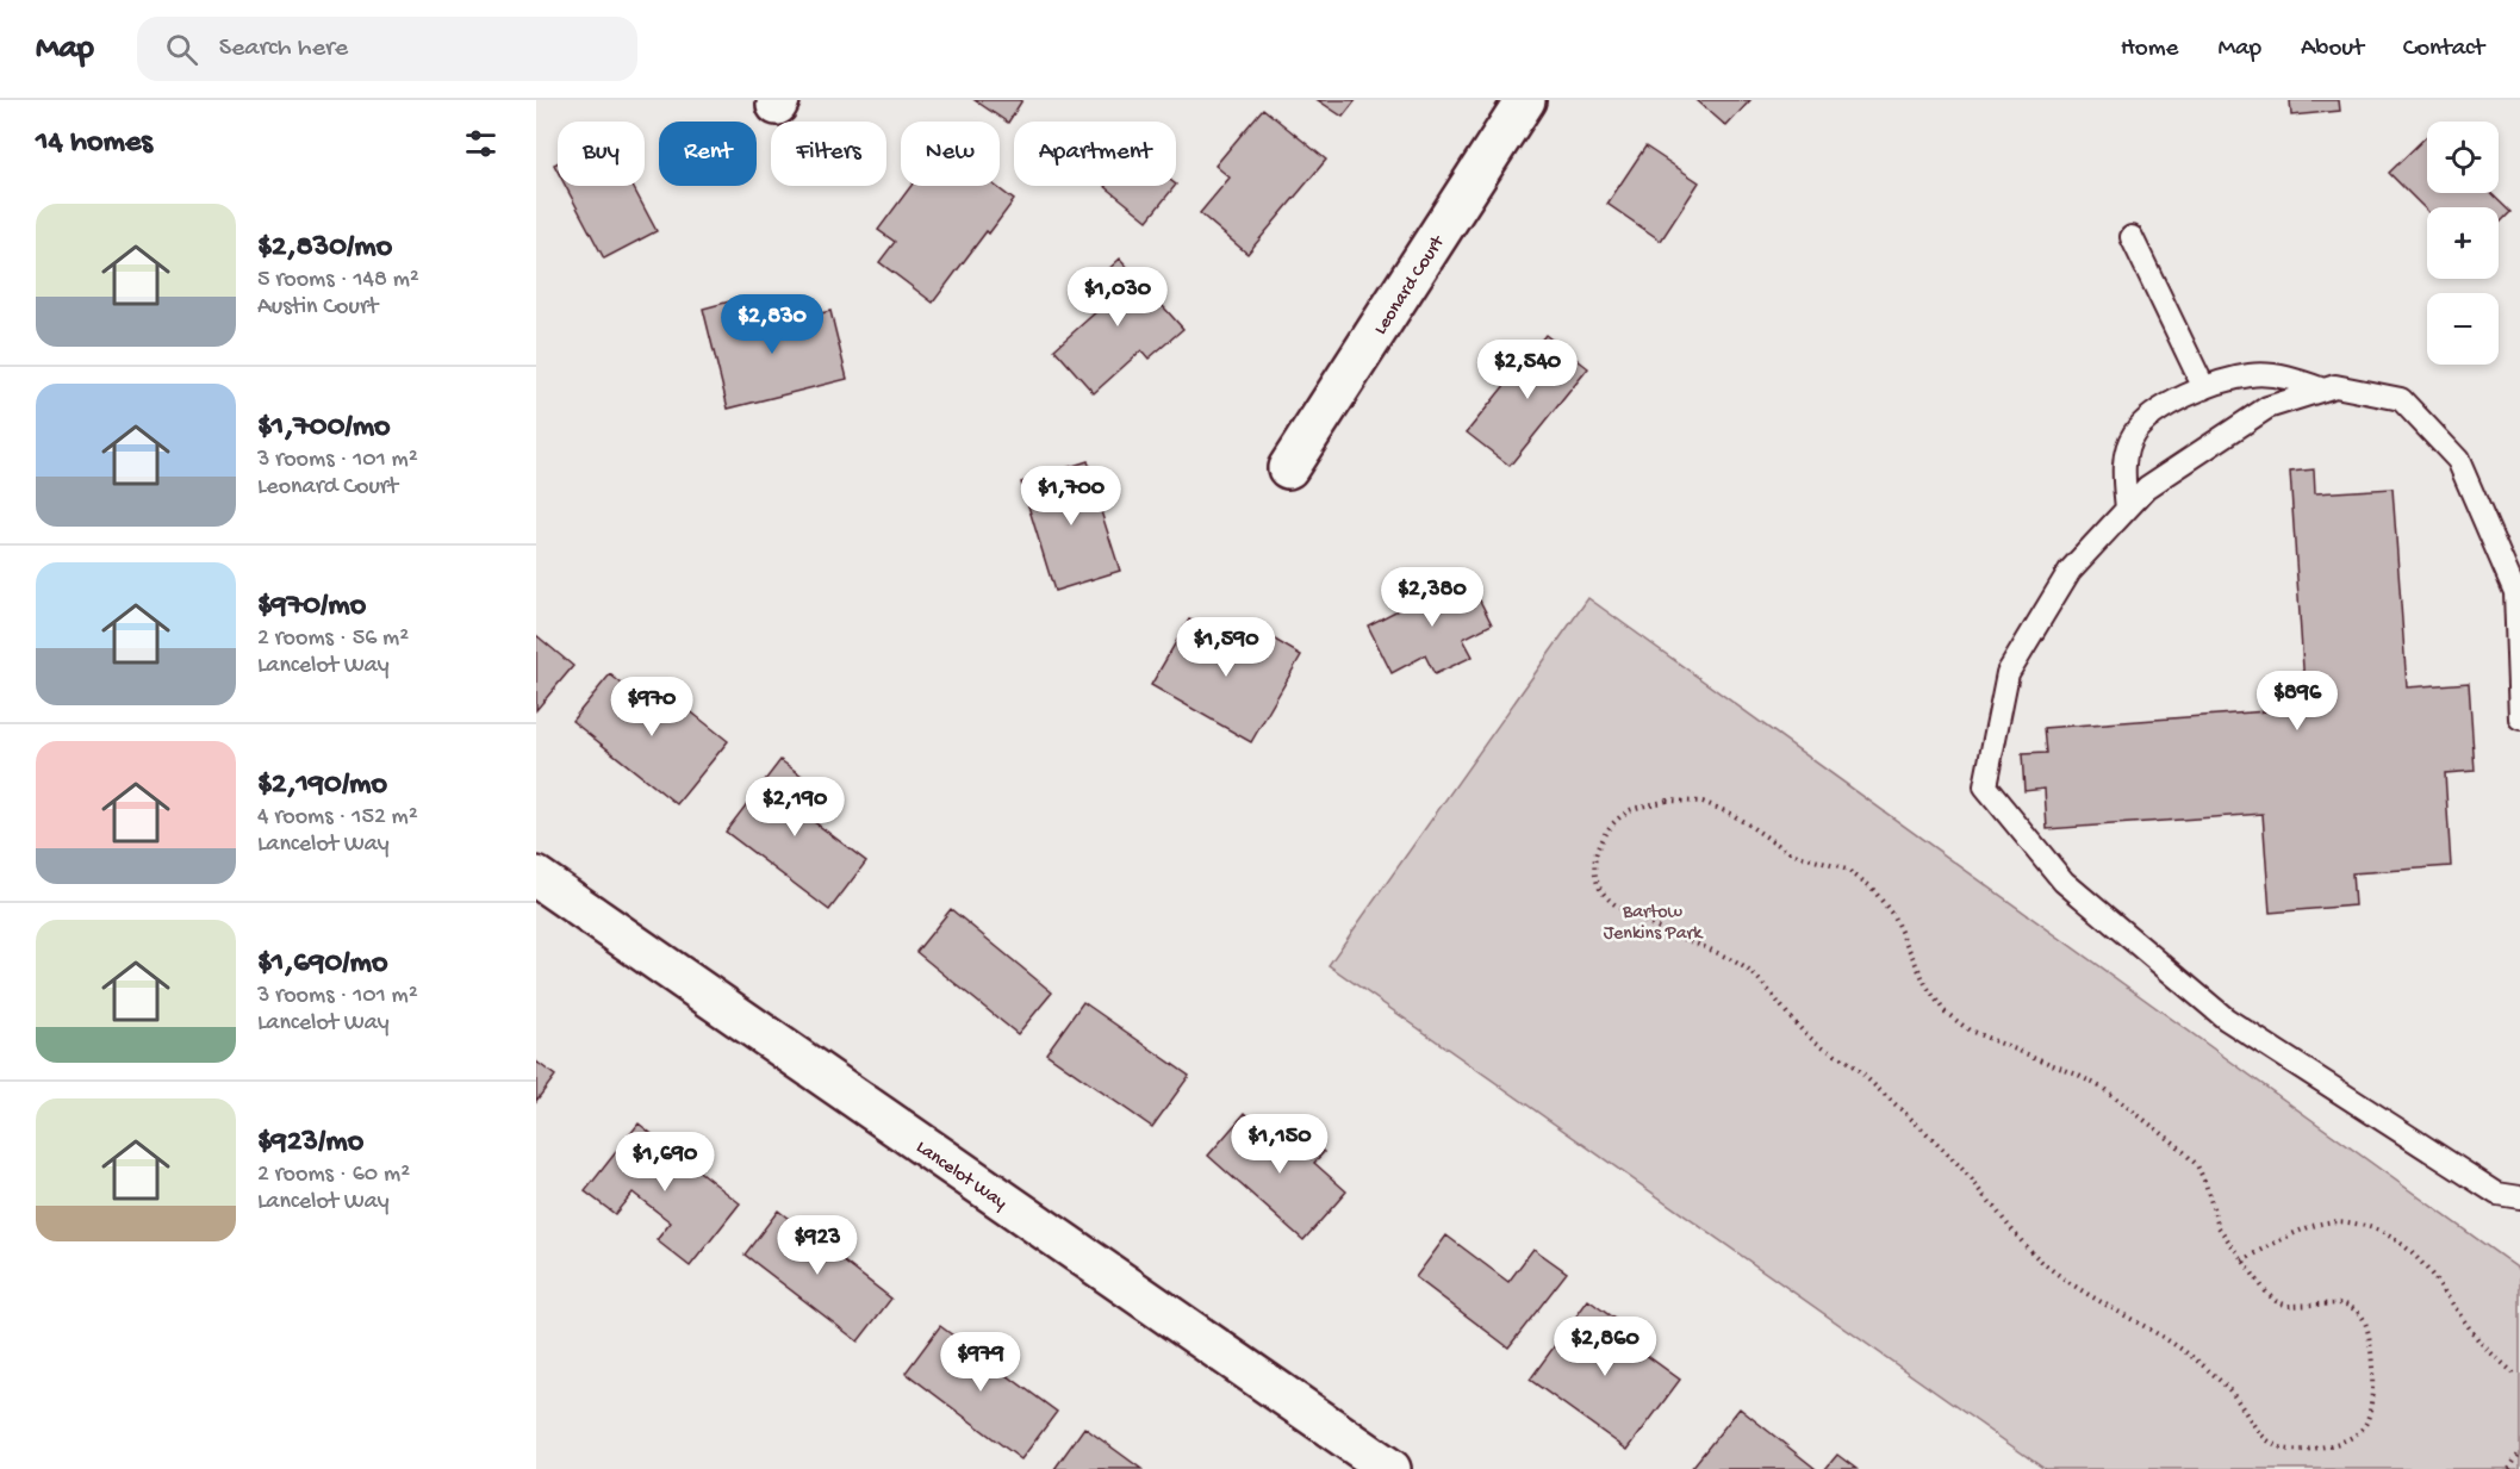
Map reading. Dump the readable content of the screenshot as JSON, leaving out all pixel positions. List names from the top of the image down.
{
  "streets": {
    "street": ["Leonard Court", "Lancelot Way"]
  },
  "parks": ["Bartow Jenkins Park"],
  "page": {
    "header": "Map",
    "search": "Search here",
    "nav": [
      "Home",
      "Map",
      "About",
      "Contact"
    ],
    "heading": "14 homes",
    "map_buttons": ["+", "−"],
    "chip": [
      "Buy",
      "Rent",
      "Filters",
      "New",
      "Apartment"
    ],
    "list": [
      {
        "name": "$2,830/mo",
        "note": "5 rooms · 148 m² · Austin Court"
      },
      {
        "name": "$1,700/mo",
        "note": "3 rooms · 101 m² · Leonard Court"
      },
      {
        "name": "$970/mo",
        "note": "2 rooms · 56 m² · Lancelot Way"
      },
      {
        "name": "$2,190/mo",
        "note": "4 rooms · 152 m² · Lancelot Way"
      },
      {
        "name": "$1,690/mo",
        "note": "3 rooms · 101 m² · Lancelot Way"
      },
      {
        "name": "$923/mo",
        "note": "2 rooms · 60 m² · Lancelot Way"
      }
    ],
    "price": [
      "$1,030",
      "$2,830",
      "$2,540",
      "$1,700",
      "$2,380",
      "$1,590",
      "$896",
      "$970",
      "$2,190",
      "$1,150",
      "$1,690",
      "$923",
      "$2,860",
      "$979"
    ]
  }
}
